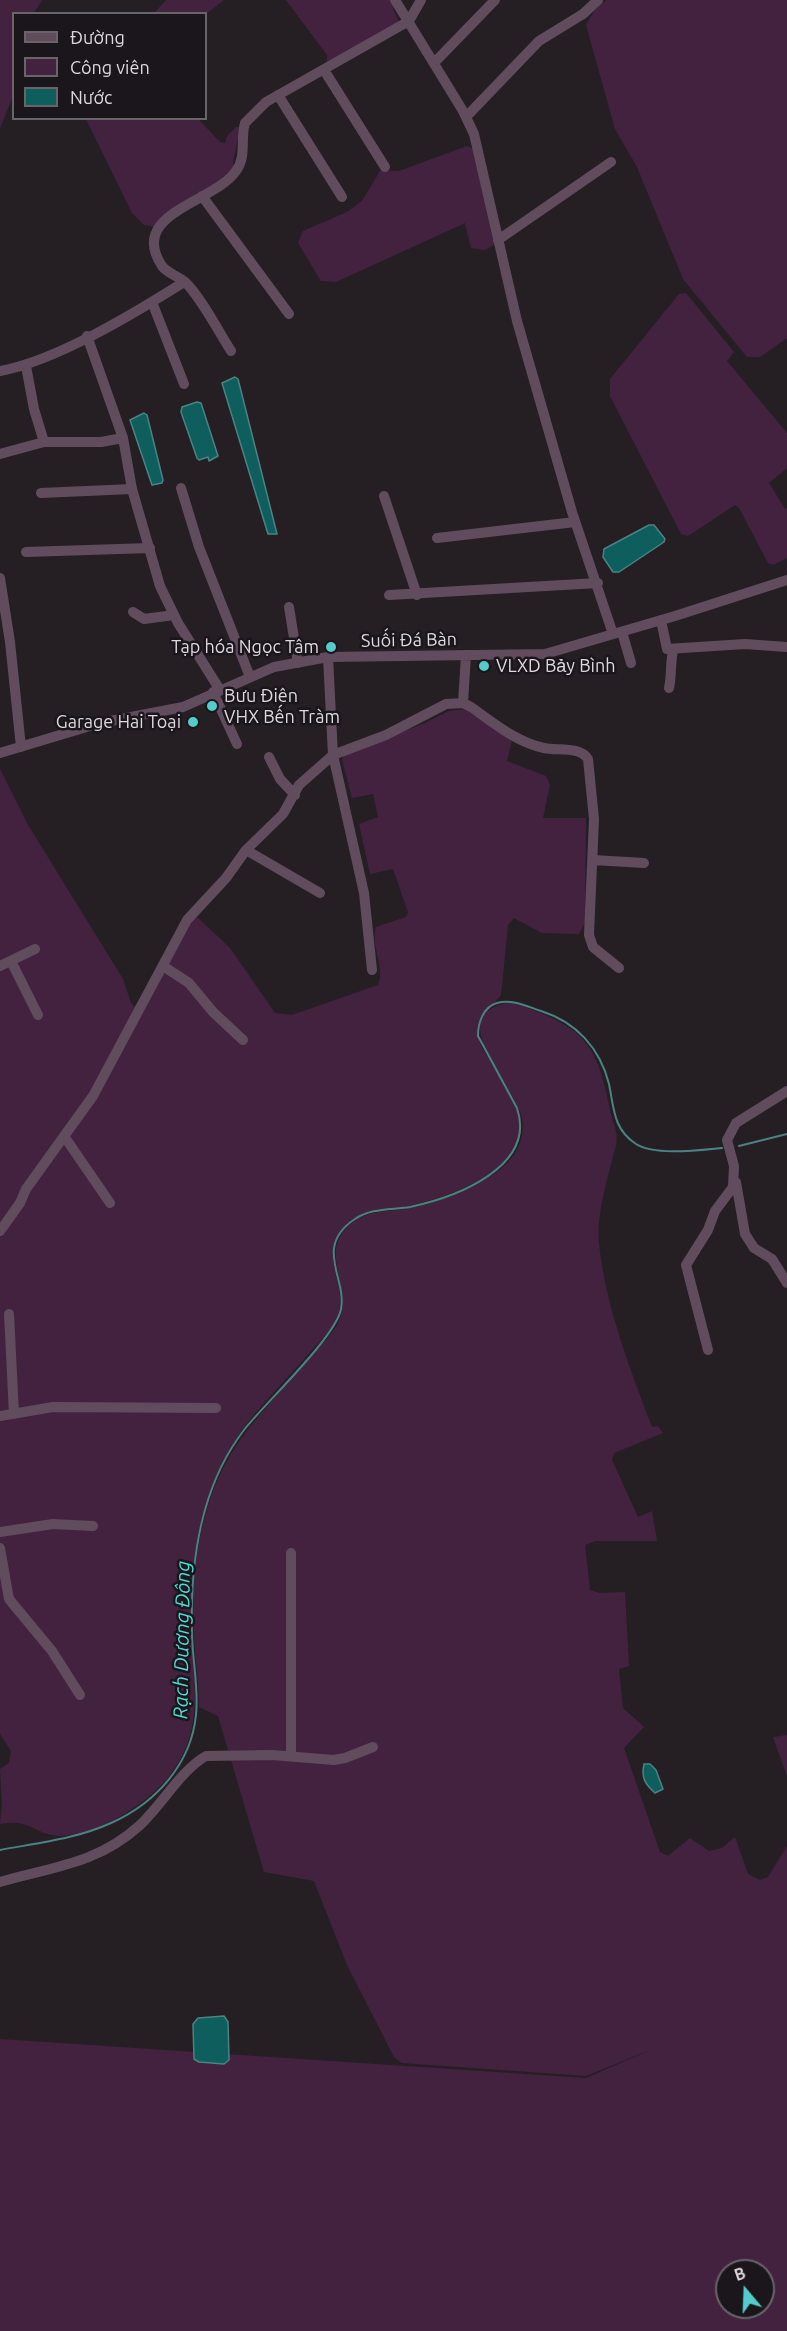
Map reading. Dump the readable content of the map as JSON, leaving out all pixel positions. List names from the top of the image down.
{
  "streets": {
    "street": ["Suối Đá Bàn"]
  },
  "water": ["Rạch Dương Đông"],
  "places": [
    "Tạp hóa Ngọc Tâm",
    "VLXD Bảy Bình",
    "Bưu Điện VHX Bến Tràm",
    "Garage Hai Toại"
  ],
  "legend": ["Đường", "Công viên", "Nước"],
  "north": "top"
}
